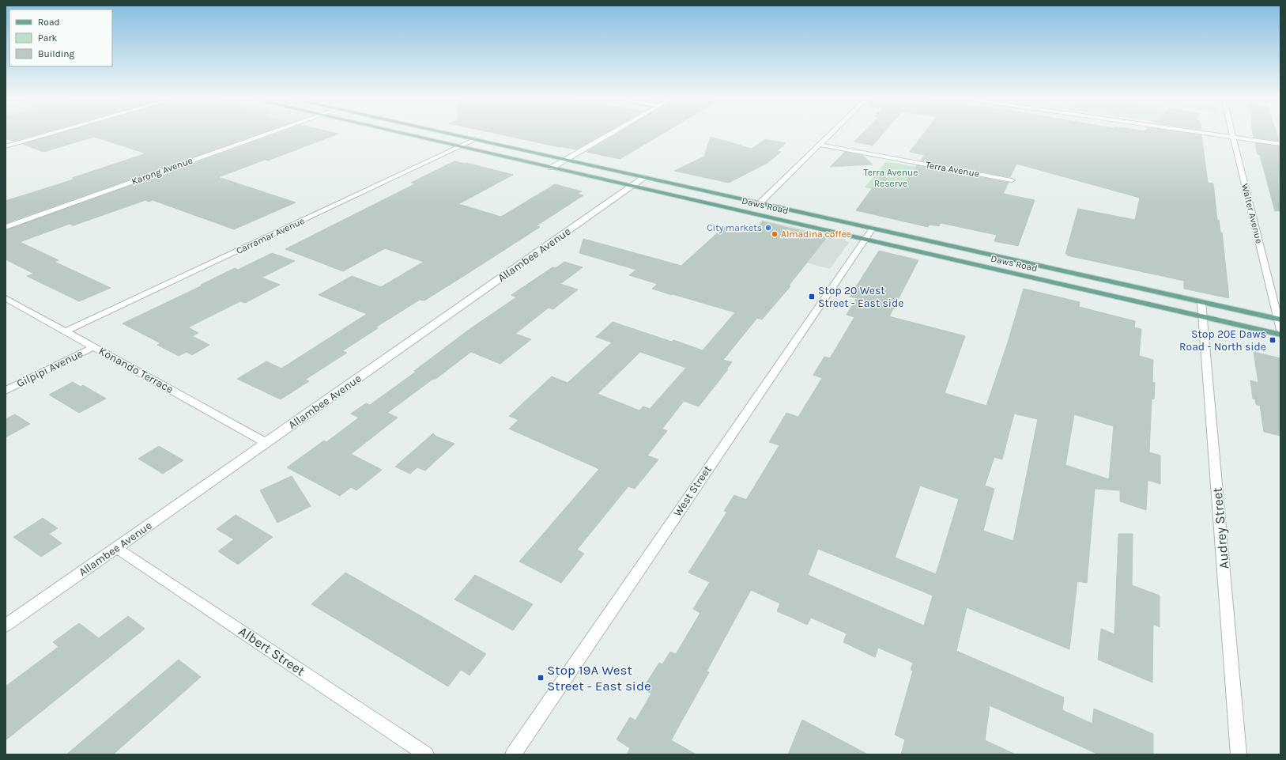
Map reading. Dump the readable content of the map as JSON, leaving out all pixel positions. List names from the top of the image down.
{
  "streets": {
    "main road": ["Daws Road"],
    "street": [
      "Terra Avenue",
      "Karong Avenue",
      "Walter Avenue",
      "Carramar Avenue",
      "Allambee Avenue",
      "Gilpipi Avenue",
      "Konando Terrace",
      "West Street",
      "Audrey Street",
      "Albert Street"
    ]
  },
  "crossings": [
    ["Daws Road", "Walter Avenue"],
    ["Daws Road", "Carramar Avenue"],
    ["Daws Road", "Allambee Avenue"],
    ["Daws Road", "West Street"],
    ["Daws Road", "Audrey Street"],
    ["Carramar Avenue", "Konando Terrace"],
    ["Allambee Avenue", "Konando Terrace"],
    ["Allambee Avenue", "Albert Street"],
    ["Gilpipi Avenue", "Konando Terrace"]
  ],
  "parks": ["Terra Avenue Reserve"],
  "places": {
    "other": ["City markets", "Almadina coffee"],
    "transit": ["Stop 20 West Street - East side", "Stop 20E Daws Road - North side", "Stop 19A West Street - East side"]
  },
  "legend": ["Road", "Park", "Building"]
}
